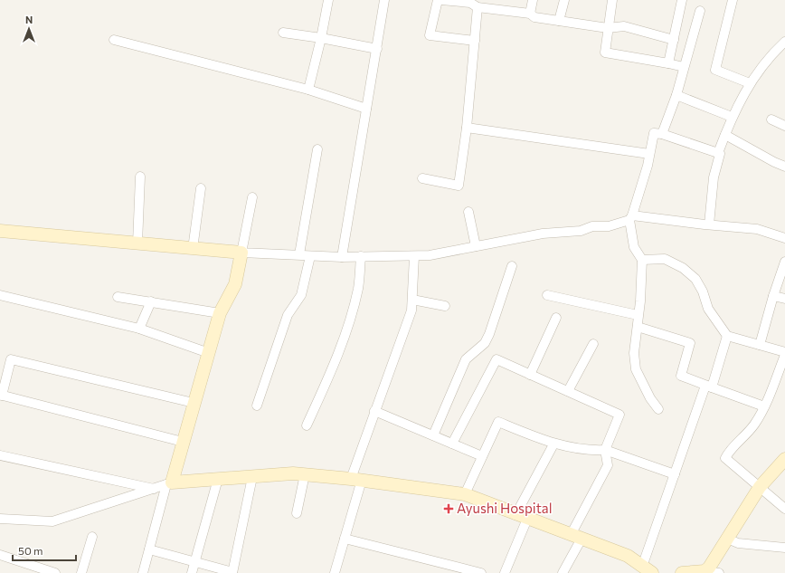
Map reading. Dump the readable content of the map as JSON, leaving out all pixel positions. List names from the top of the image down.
{
  "places": {
    "health": ["Ayushi Hospital"]
  },
  "scale_bar": "50 m",
  "north": "top"
}
